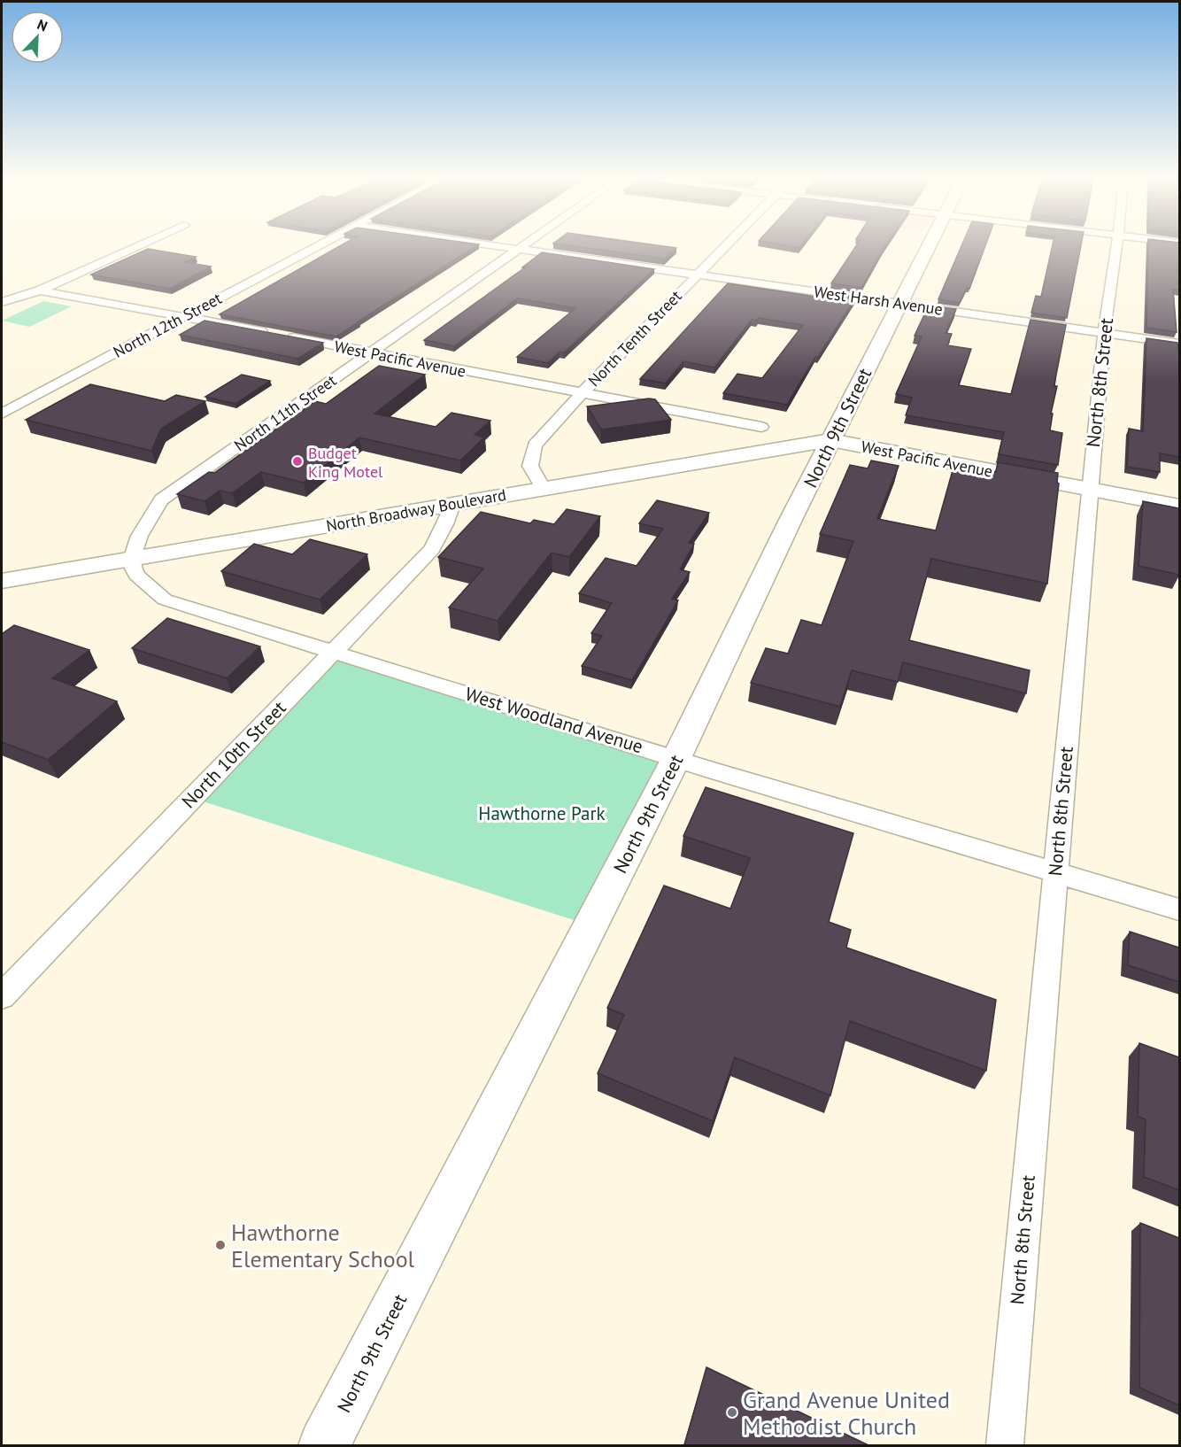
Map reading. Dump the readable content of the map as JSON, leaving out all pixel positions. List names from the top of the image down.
{
  "streets": {
    "main road": ["West Pacific Avenue", "North 9th Street", "North Broadway Boulevard"],
    "street": [
      "West Harsh Avenue",
      "North 12th Street",
      "North Tenth Street",
      "North 8th Street",
      "North 11th Street",
      "West Woodland Avenue",
      "North 10th Street"
    ]
  },
  "crossings": [
    ["West Harsh Avenue", "North Tenth Street"],
    ["West Harsh Avenue", "North 8th Street"],
    ["West Harsh Avenue", "North 11th Street"],
    ["West Harsh Avenue", "North 9th Street"],
    ["North 12th Street", "West Pacific Avenue"],
    ["North Tenth Street", "West Pacific Avenue"],
    ["North Tenth Street", "North Broadway Boulevard"],
    ["West Pacific Avenue", "North 8th Street"],
    ["West Pacific Avenue", "North 11th Street"],
    ["West Pacific Avenue", "North 9th Street"],
    ["West Pacific Avenue", "North Broadway Boulevard"],
    ["North 8th Street", "West Woodland Avenue"],
    ["North 11th Street", "North Broadway Boulevard"],
    ["North 11th Street", "West Woodland Avenue"],
    ["North 9th Street", "North Broadway Boulevard"],
    ["North 9th Street", "West Woodland Avenue"],
    ["North Broadway Boulevard", "West Woodland Avenue"],
    ["North Broadway Boulevard", "North 10th Street"],
    ["West Woodland Avenue", "North 10th Street"]
  ],
  "parks": ["Hawthorne Park"],
  "places": ["Budget King Motel", "Hawthorne Elementary School", "Grand Avenue United Methodist Church"],
  "north": "top right"
}
